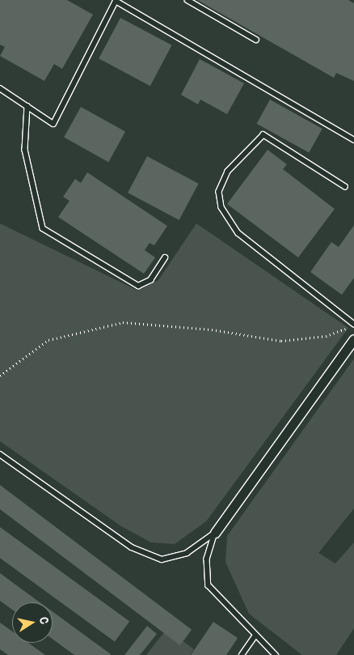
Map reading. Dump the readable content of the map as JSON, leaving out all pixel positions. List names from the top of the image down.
{
  "north": "right"
}
